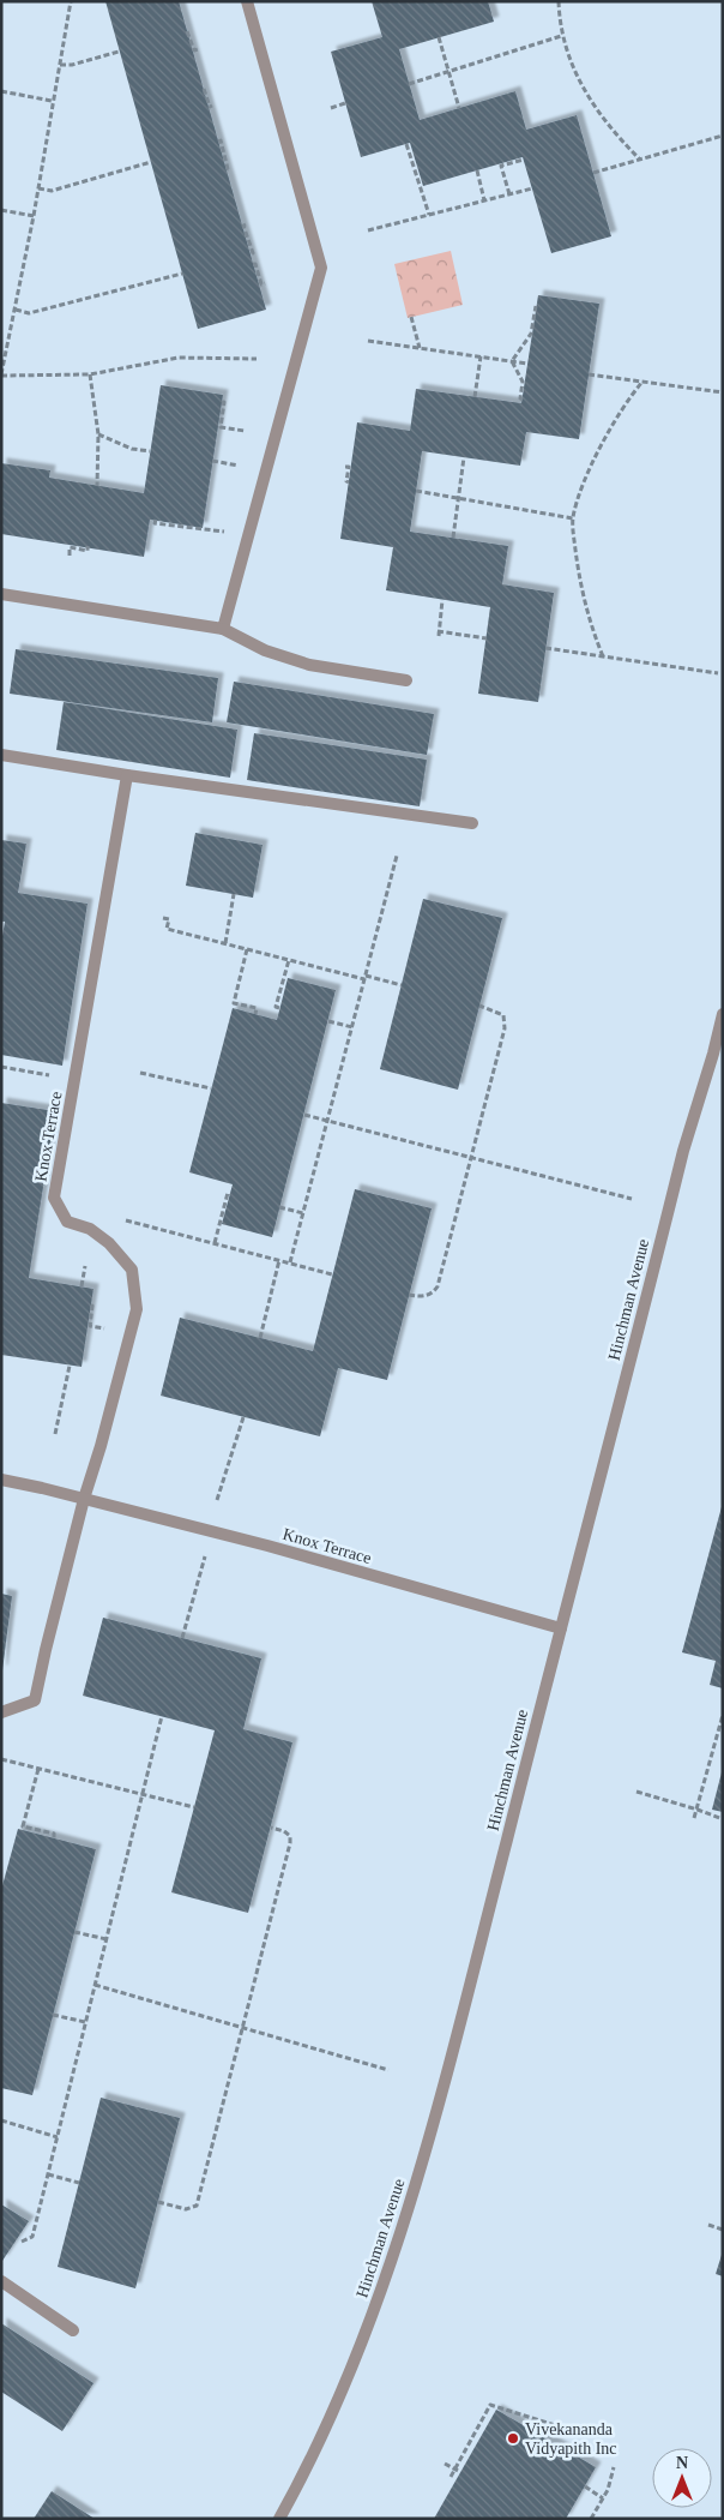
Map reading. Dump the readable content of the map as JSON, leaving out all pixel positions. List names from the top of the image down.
{
  "streets": {
    "street": ["Knox Terrace", "Hinchman Avenue"]
  },
  "crossings": [
    ["Knox Terrace", "Hinchman Avenue"]
  ],
  "places": ["Vivekananda Vidyapith Inc"],
  "north": "top"
}
